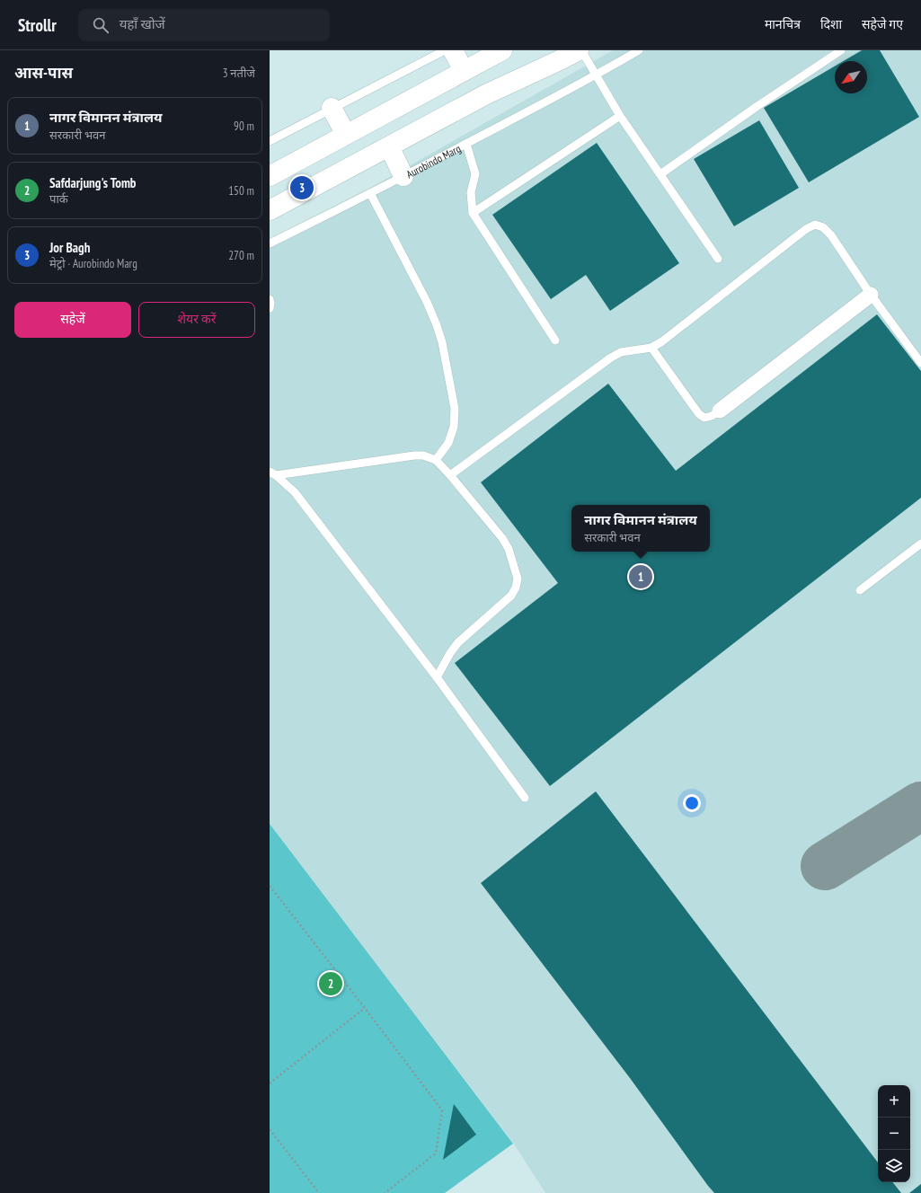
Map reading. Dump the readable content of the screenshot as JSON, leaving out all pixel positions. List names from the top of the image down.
{
  "streets": {
    "lane": ["Aurobindo Marg"]
  },
  "north": "bottom left",
  "page": {
    "header": "Strollr",
    "search": "यहाँ खोजें",
    "nav": ["मानचित्र", "दिशा", "सहेजे गए"],
    "heading": ["आस-पास", "3 नतीजे"],
    "list": [
      {
        "mark": "1",
        "name": "नागर विमानन मंत्रालय",
        "note": "सरकारी भवन",
        "value": "90 m"
      },
      {
        "mark": "2",
        "name": "Safdarjung's Tomb",
        "note": "पार्क",
        "value": "150 m"
      },
      {
        "mark": "3",
        "name": "Jor Bagh",
        "note": "मेट्रो · Aurobindo Marg",
        "value": "270 m"
      }
    ],
    "pins": ["3", "1", "2"],
    "buttons": ["सहेजें", "शेयर करें"],
    "popup": ["नागर विमानन मंत्रालय", "सरकारी भवन"],
    "map_buttons": ["+", "−"]
  }
}
